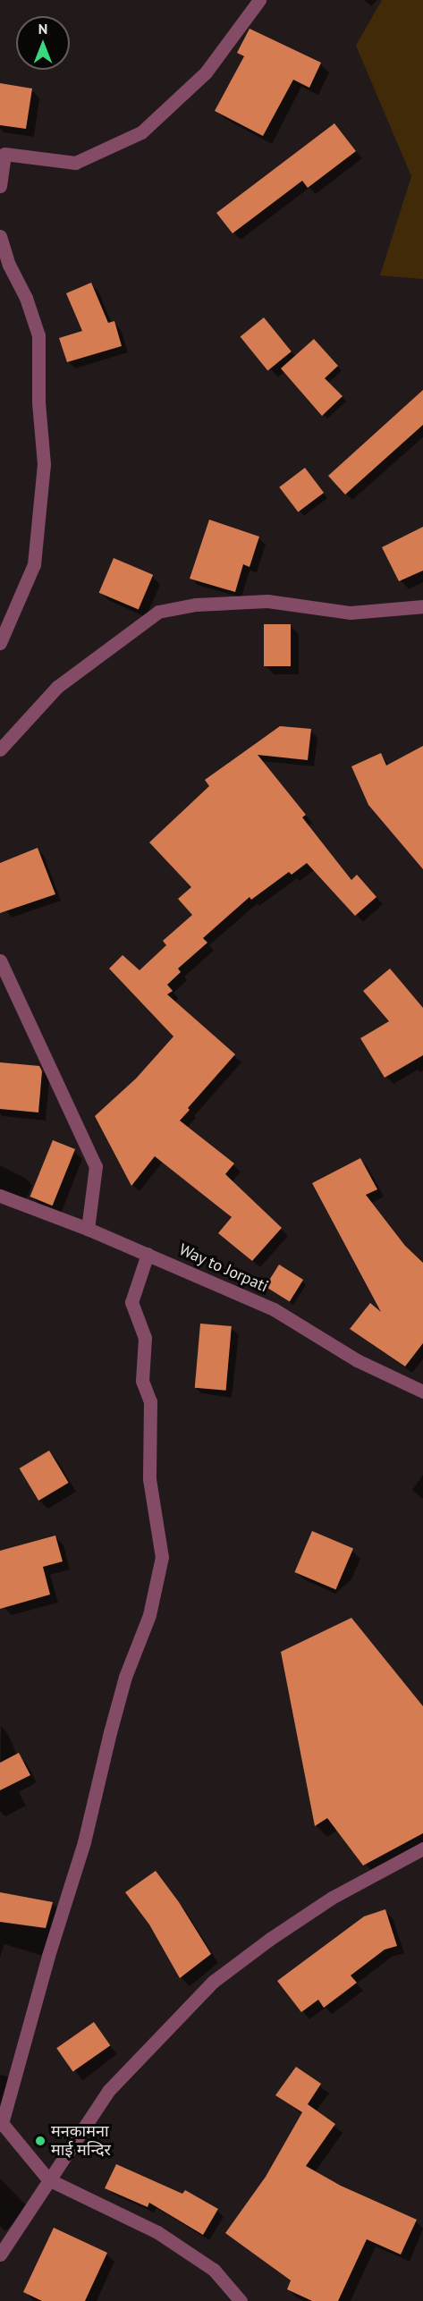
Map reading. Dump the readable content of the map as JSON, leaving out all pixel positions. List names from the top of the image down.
{
  "streets": {
    "street": ["Way to Jorpati"]
  },
  "places": ["मनकामना माई मन्दिर"],
  "north": "top"
}
